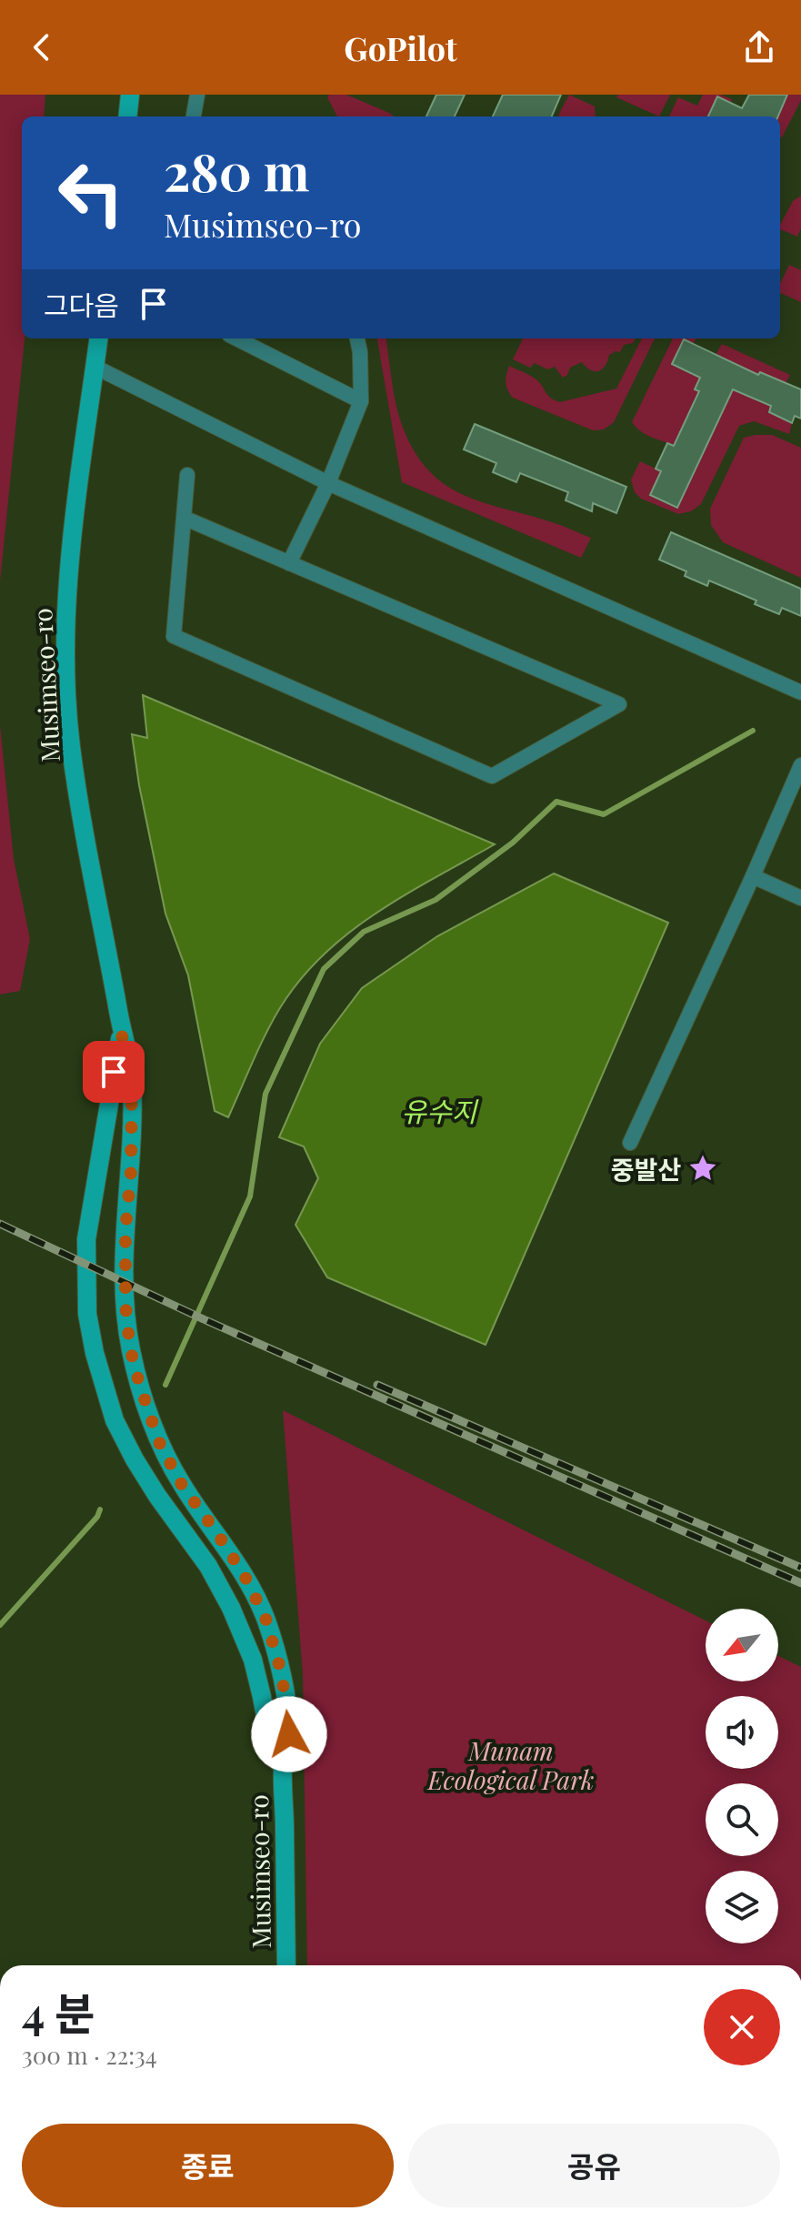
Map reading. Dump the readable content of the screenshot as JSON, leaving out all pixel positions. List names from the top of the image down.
{
  "streets": {
    "street": ["Musimseo-ro"]
  },
  "water": ["유수지"],
  "parks": ["Munam Ecological Park"],
  "places": {
    "place": ["중발산"]
  },
  "north": "bottom left",
  "page": {
    "header": "GoPilot",
    "turn": ["280 m", "Musimseo-ro"],
    "then": "그다음",
    "heading": ["4 분", "300 m · 22:34"],
    "buttons": ["종료", "공유"]
  }
}
